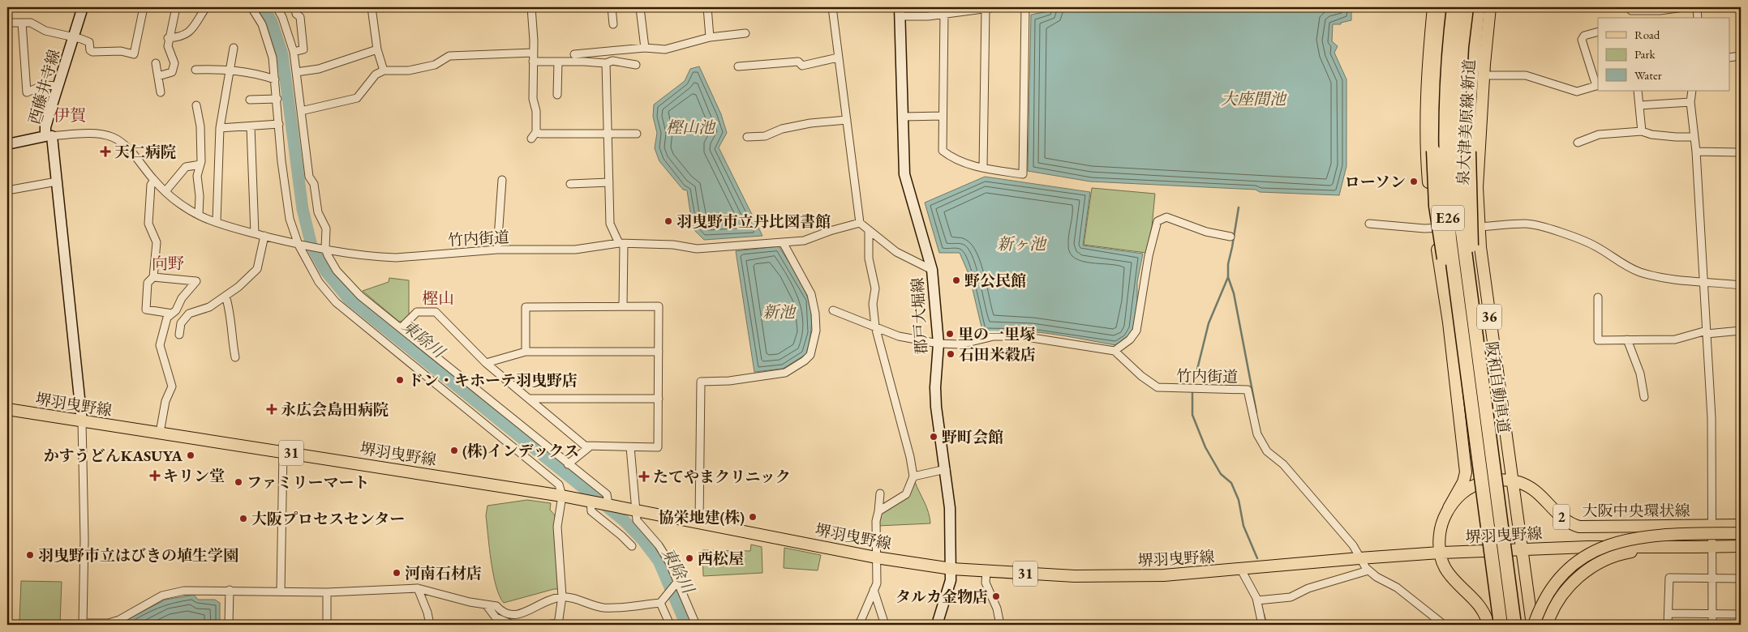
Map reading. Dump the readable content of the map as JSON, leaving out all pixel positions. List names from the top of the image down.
{
  "streets": {
    "highway": ["E26", "阪和自動車道"],
    "main road": [
      "西藤井寺線",
      "泉大津美原線 新道",
      "郡戸大堀線",
      "36",
      "堺羽曳野線",
      "31",
      "大阪中央環状線",
      "2"
    ],
    "street": ["竹内街道"]
  },
  "crossings": [
    ["西藤井寺線", "竹内街道"],
    ["泉大津美原線 新道", "堺羽曳野線"],
    ["泉大津美原線 新道", "大阪中央環状線"],
    ["竹内街道", "堺羽曳野線"],
    ["郡戸大堀線", "堺羽曳野線"],
    ["堺羽曳野線", "大阪中央環状線"]
  ],
  "districts": ["伊賀", "向野", "樫山"],
  "water": [
    "大座間池",
    "樫山池",
    "新ヶ池",
    "新池",
    "東除川"
  ],
  "places": {
    "health": [
      "天仁病院",
      "永広会島田病院",
      "キリン堂",
      "たてやまクリニック"
    ],
    "other": [
      "ローソン",
      "羽曳野市立丹比図書館",
      "野公民館",
      "里の一里塚",
      "石田米穀店",
      "ドン・キホーテ羽曳野店",
      "野町会館",
      "(株)インデックス",
      "かすうどんKASUYA",
      "ファミリーマート",
      "協栄地建(株)",
      "大阪プロセスセンター",
      "羽曳野市立はびきの埴生学園",
      "西松屋",
      "河南石材店",
      "タルカ金物店"
    ]
  },
  "legend": ["Road", "Park", "Water"]
}
